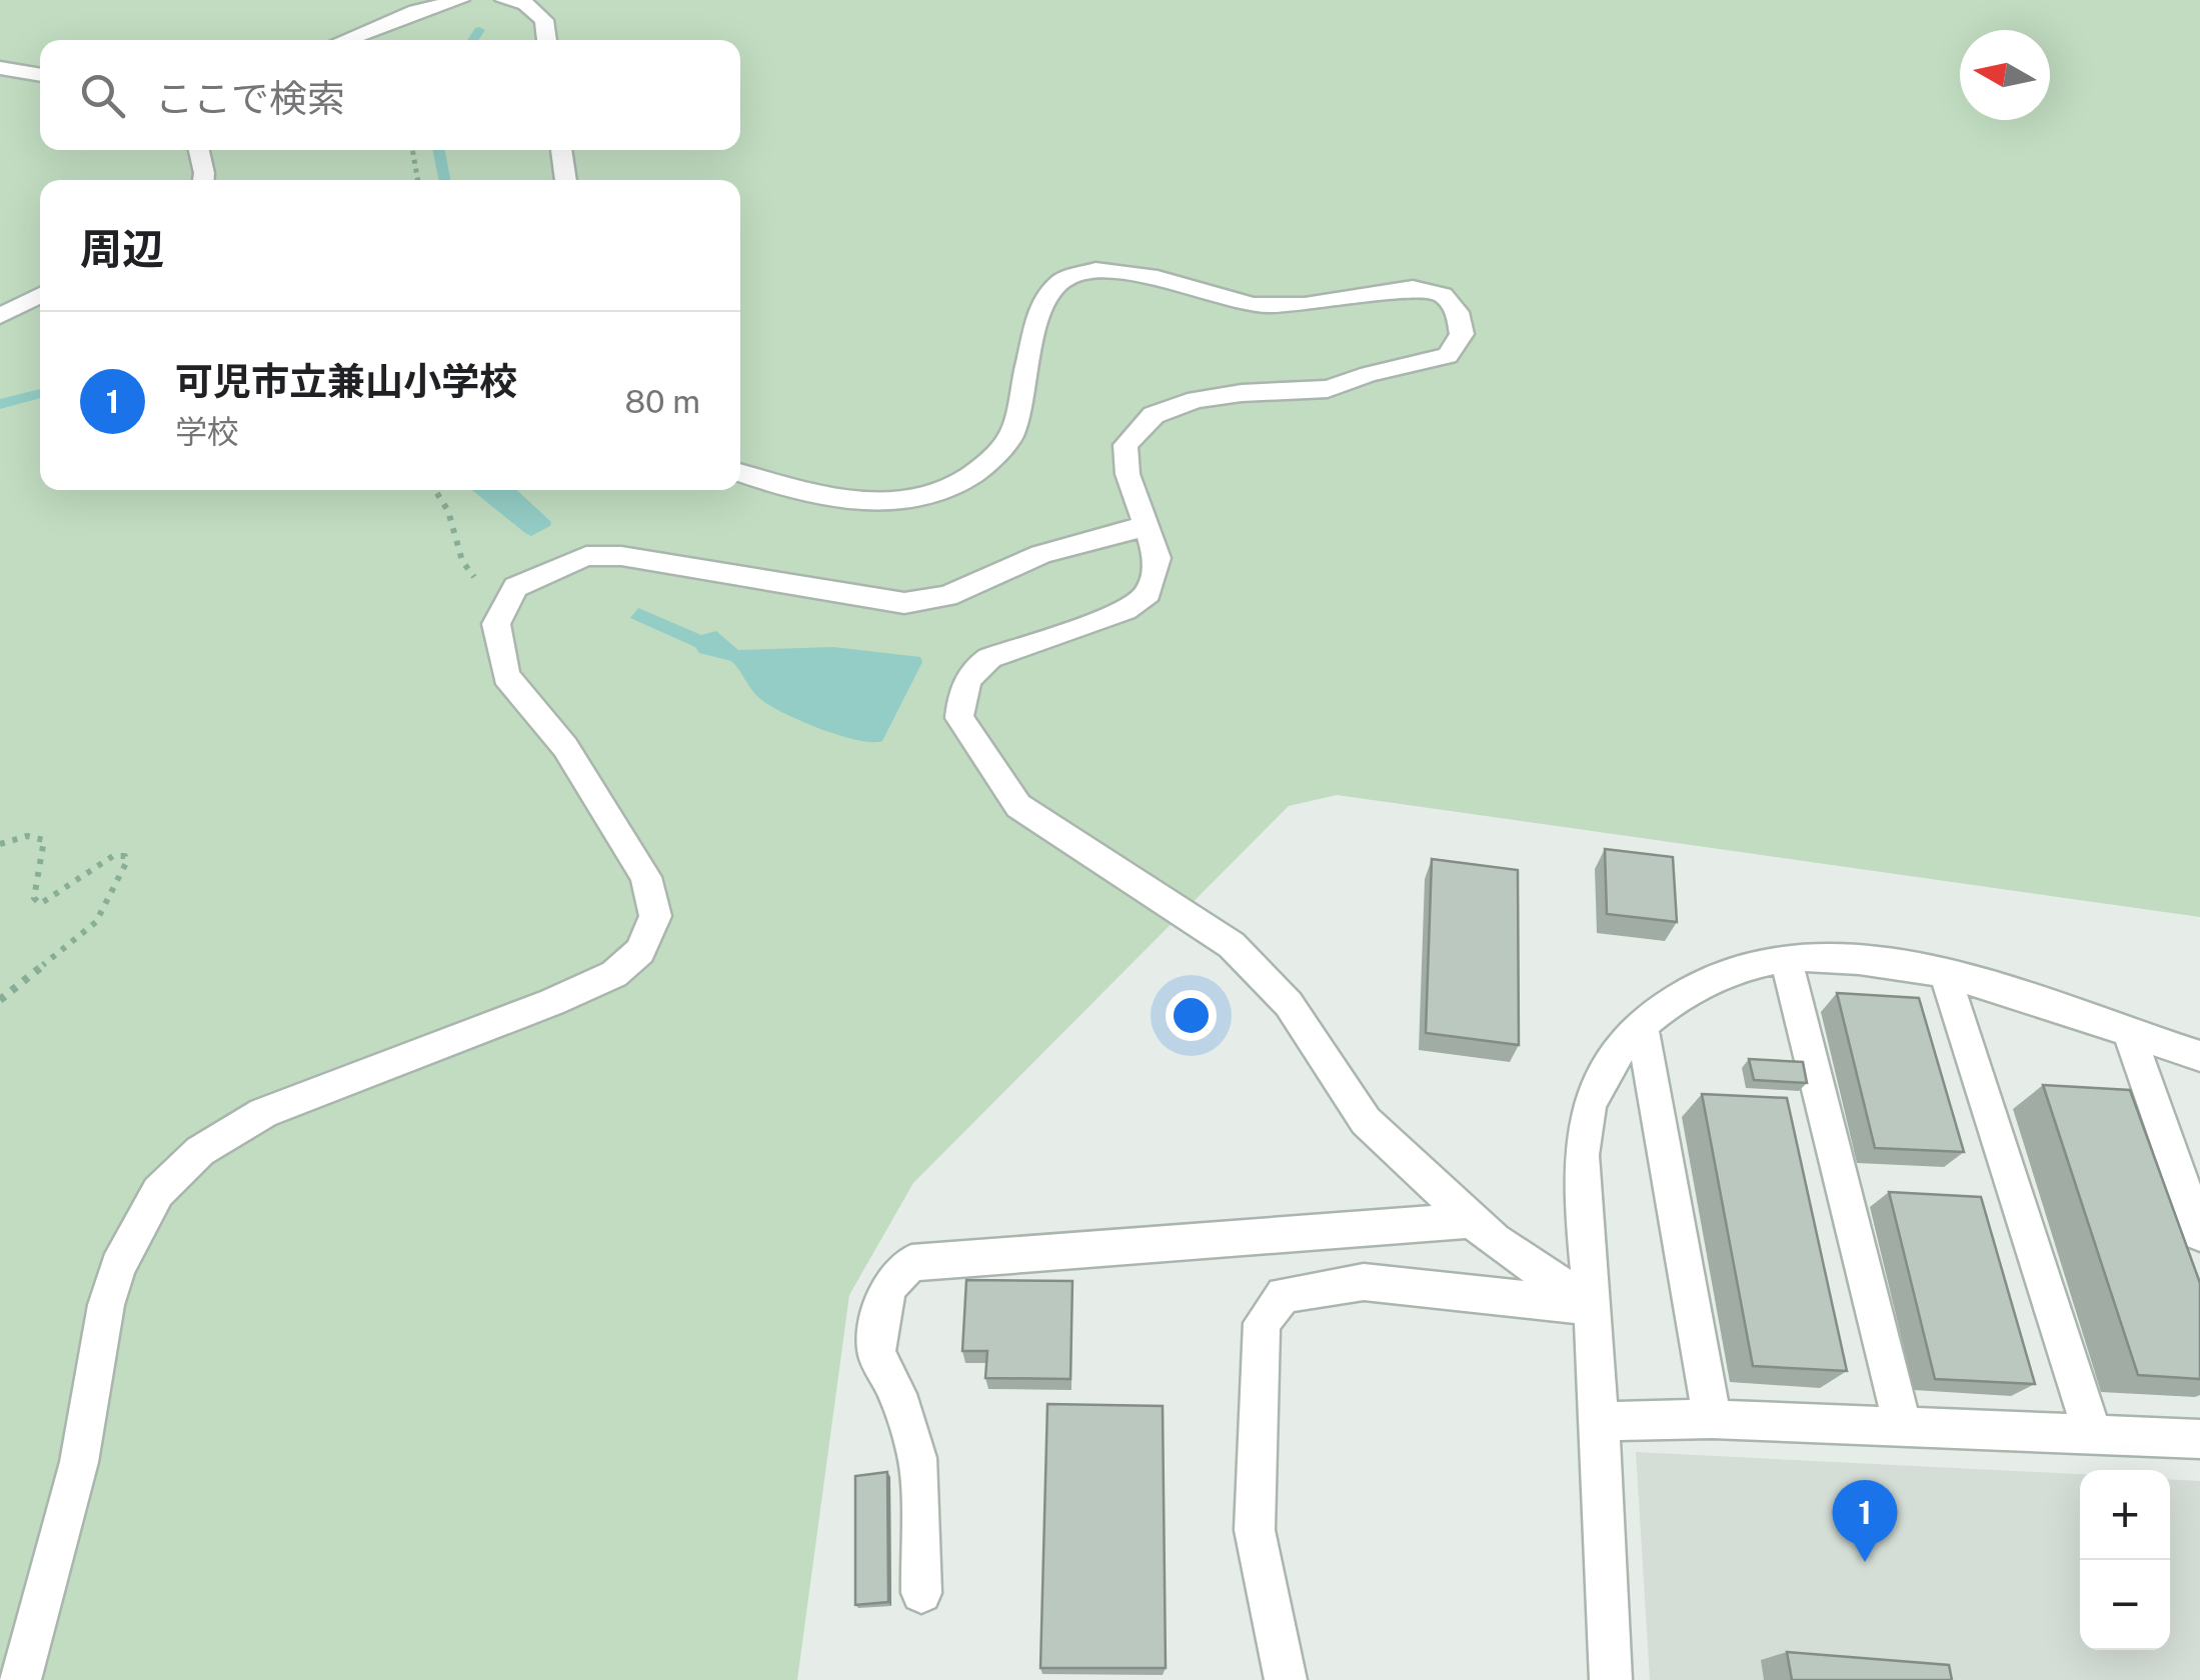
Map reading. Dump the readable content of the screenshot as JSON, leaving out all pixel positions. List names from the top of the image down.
{
  "north": "left",
  "page": {
    "search": "ここで検索",
    "heading": "周辺",
    "list": [
      {
        "mark": "1",
        "name": "可児市立兼山小学校",
        "note": "学校",
        "value": "80 m"
      }
    ],
    "map_buttons": ["+", "−"],
    "pins": "1"
  }
}
